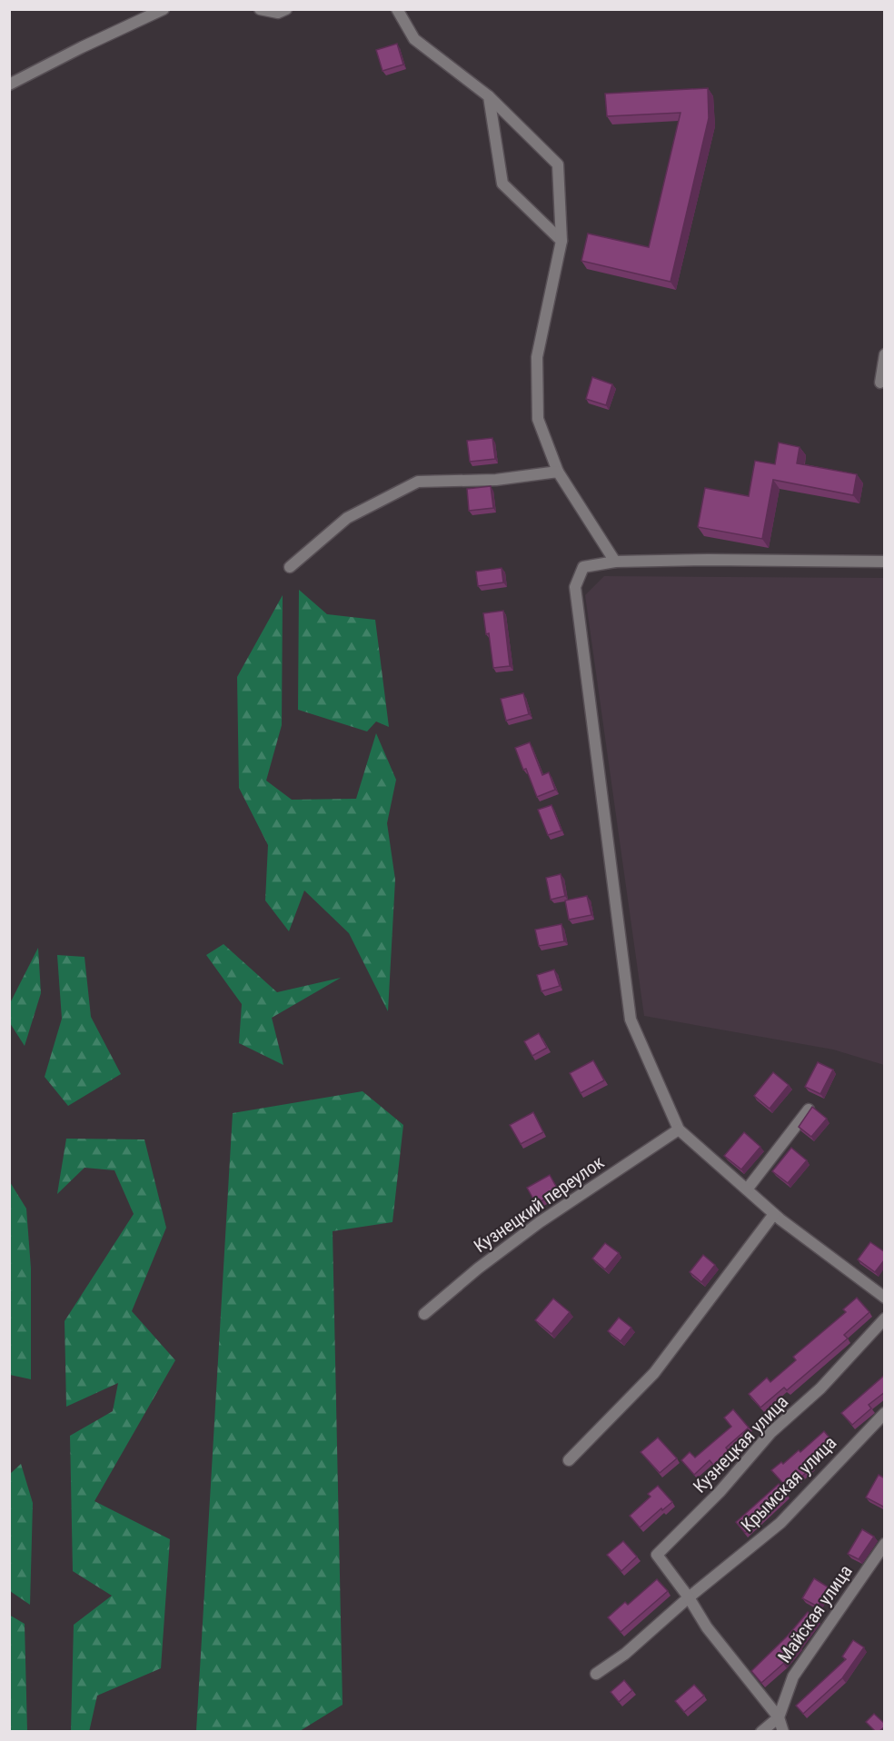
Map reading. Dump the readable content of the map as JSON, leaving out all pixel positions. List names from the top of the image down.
{
  "streets": {
    "street": [
      "Кузнецкий переулок",
      "Кузнецкая улица",
      "Крымская улица",
      "Майская улица"
    ]
  },
  "crossings": [
    ["Кузнецкая улица", "Крымская улица"]
  ]
}
